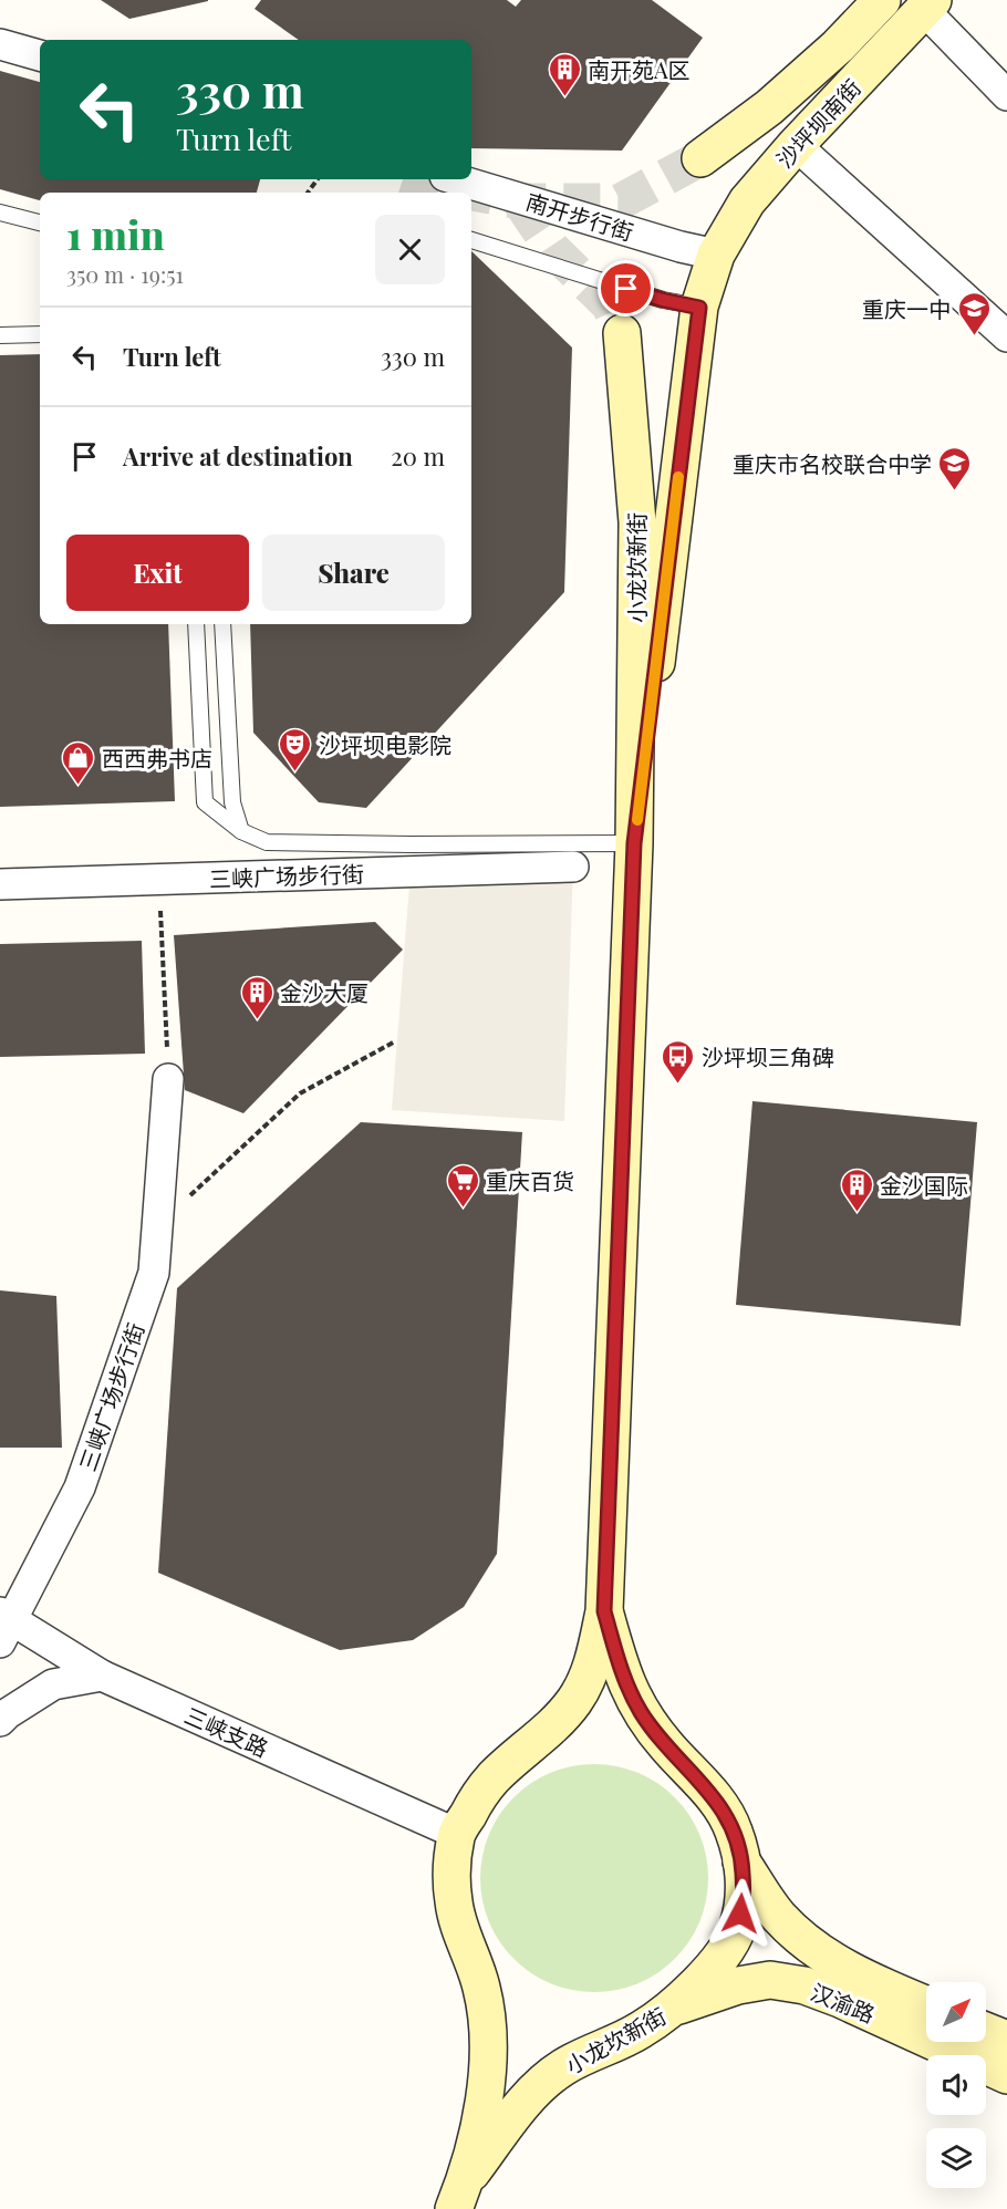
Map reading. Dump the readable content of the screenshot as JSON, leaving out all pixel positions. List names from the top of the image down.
{
  "streets": {
    "main road": ["沙坪坝南街", "小龙坎新街", "汉渝路"],
    "street": ["南开步行街", "三峡广场步行街", "三峡支路"]
  },
  "crossings": [
    ["沙坪坝南街", "南开步行街"],
    ["沙坪坝南街", "小龙坎新街"],
    ["南开步行街", "小龙坎新街"],
    ["小龙坎新街", "三峡支路"],
    ["小龙坎新街", "汉渝路"],
    ["三峡广场步行街", "三峡支路"]
  ],
  "places": {
    "building": ["南开苑A区", "金沙大厦", "金沙国际"],
    "school or university": ["重庆一中", "重庆市名校联合中学"],
    "theatre": ["沙坪坝电影院"],
    "shop": ["西西弗书店"],
    "bus stop": ["沙坪坝三角碑"],
    "supermarket": ["重庆百货"]
  },
  "north": "top right",
  "page": {
    "turn": ["330 m", "Turn left"],
    "heading": ["1 min", "350 m · 19:51"],
    "list": [
      {
        "name": "Turn left",
        "value": "330 m"
      },
      {
        "name": "Arrive at destination",
        "value": "20 m"
      }
    ],
    "buttons": ["Exit", "Share"]
  }
}
